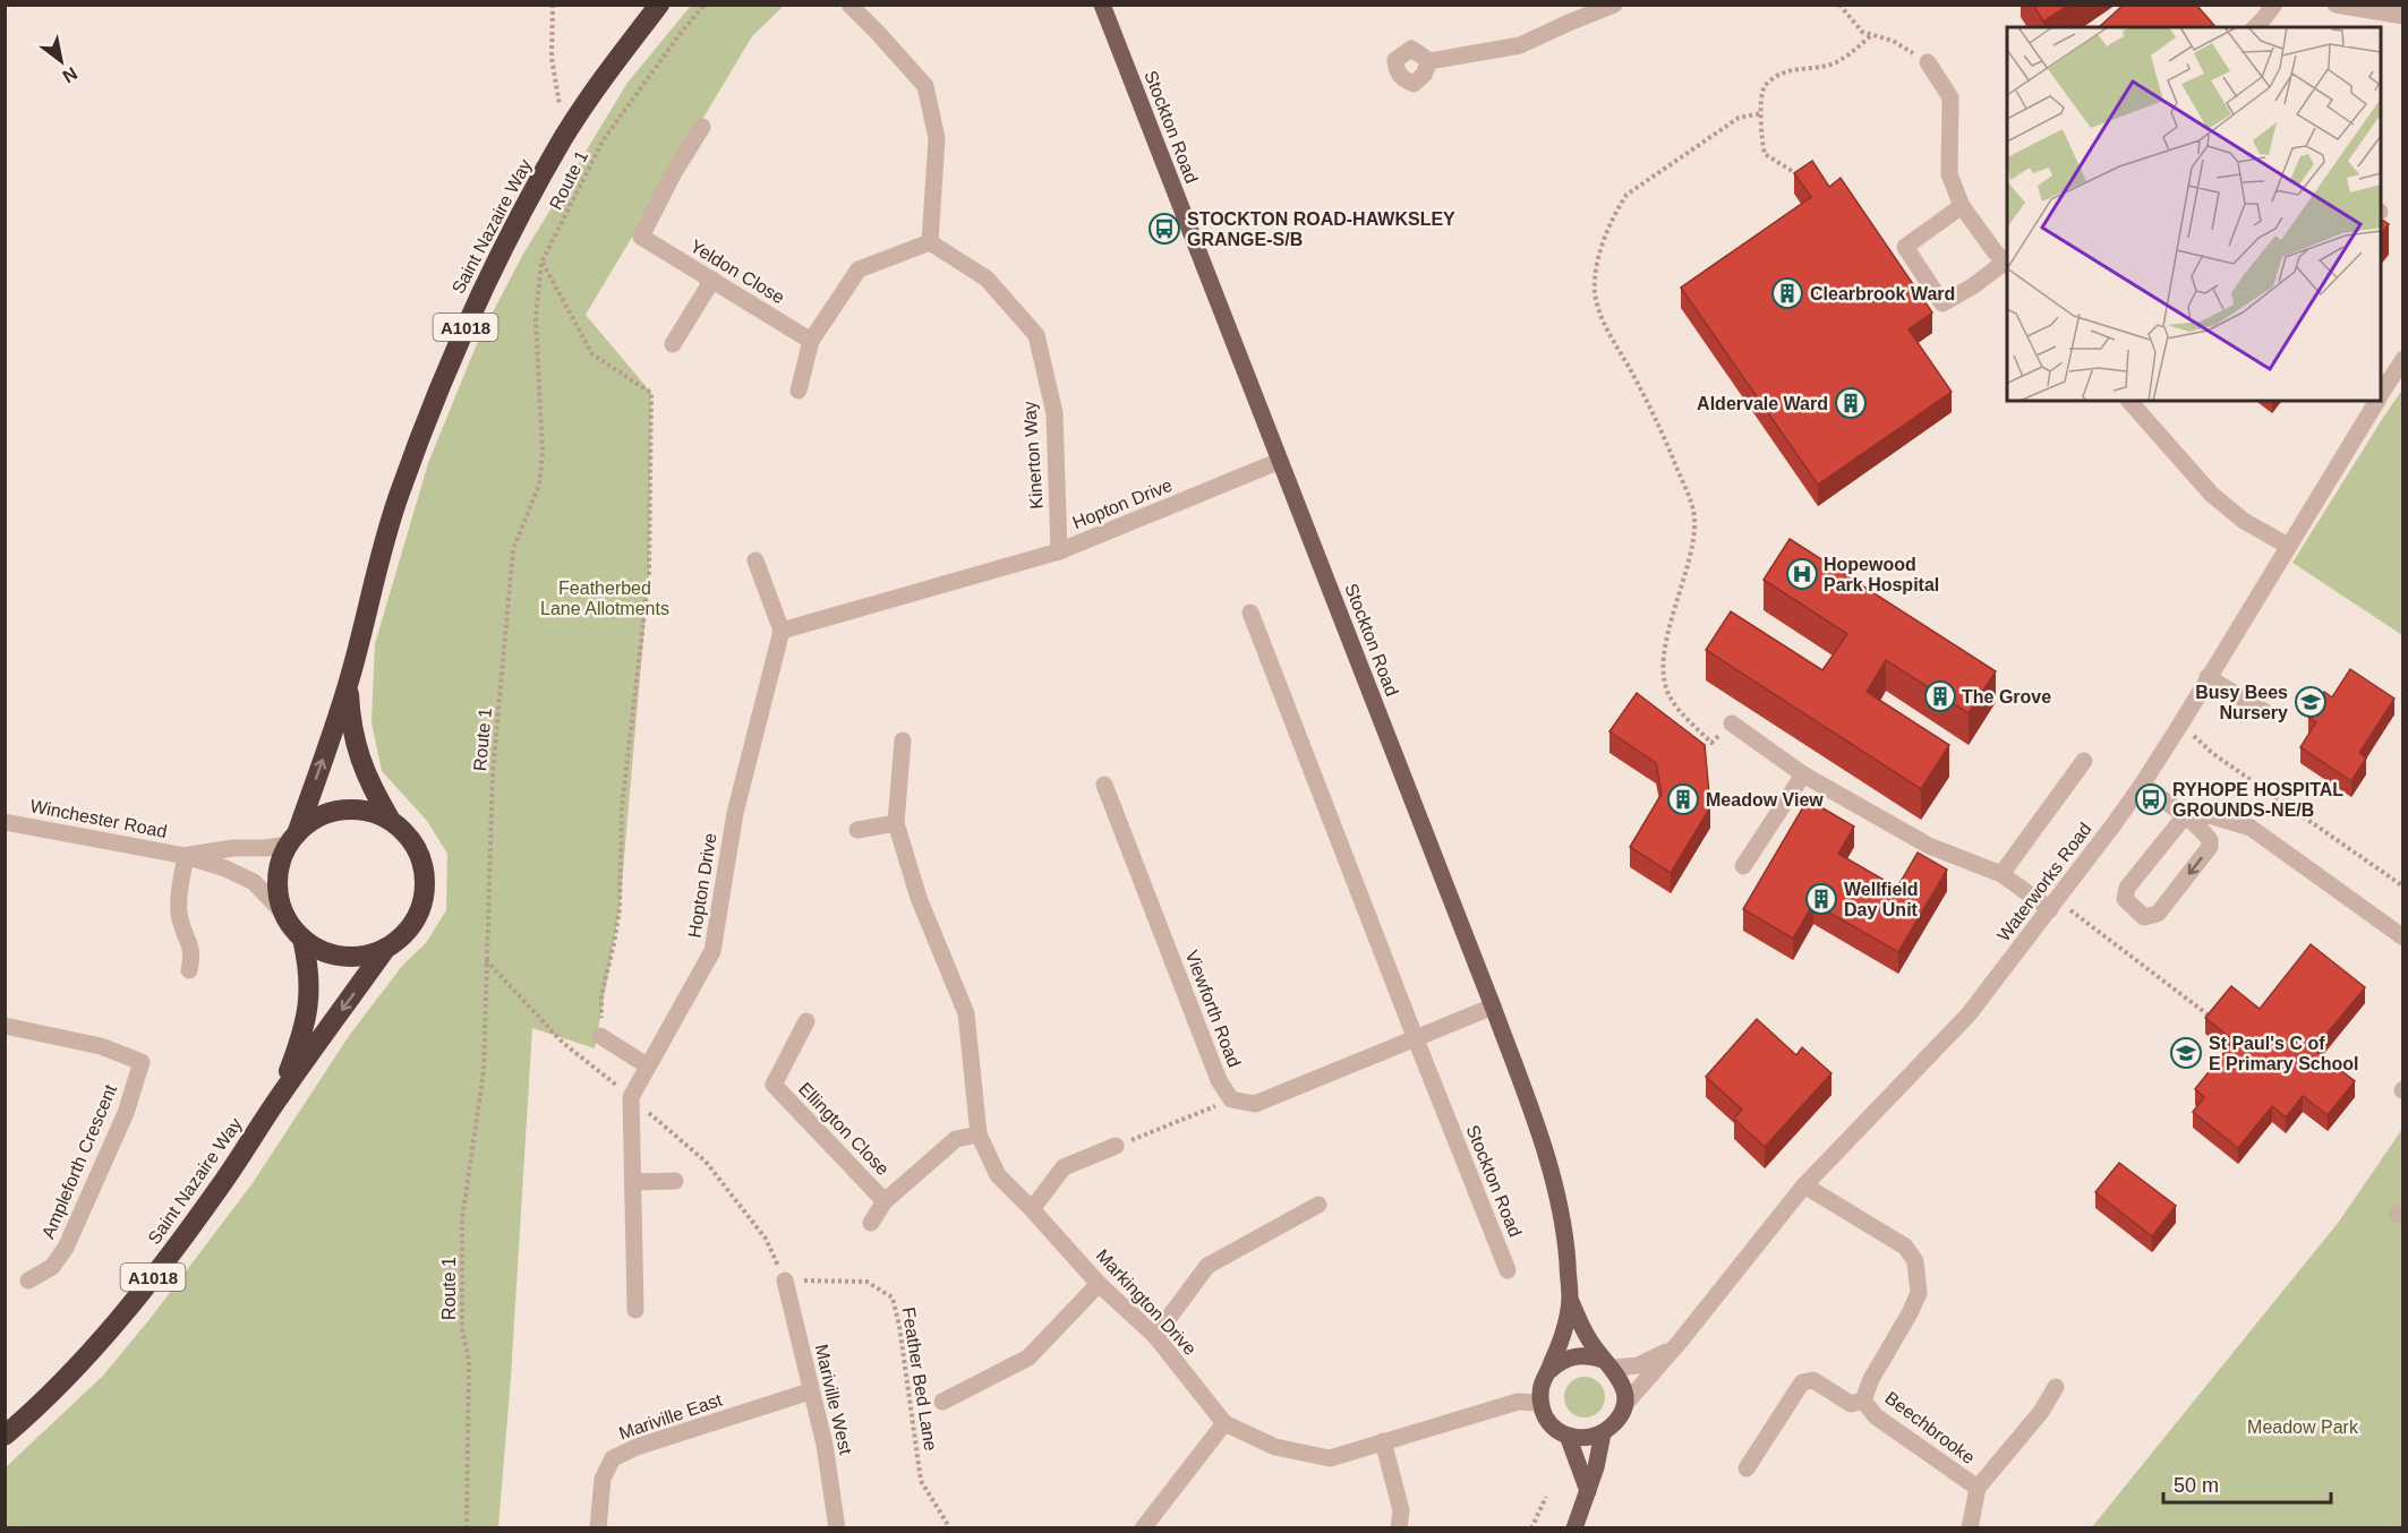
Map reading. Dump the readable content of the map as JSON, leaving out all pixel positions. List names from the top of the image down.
{
  "streets": {
    "highway": ["Saint Nazaire Way", "A1018"],
    "main road": ["Stockton Road"],
    "street": [
      "Yeldon Close",
      "Kinerton Way",
      "Hopton Drive",
      "Winchester Road",
      "Waterworks Road",
      "Viewforth Road",
      "Ellington Close",
      "Ampleforth Crescent",
      "Markington Drive",
      "Mariville West",
      "Mariville East",
      "Beechbrooke"
    ],
    "path": ["Route 1", "Feather Bed Lane"]
  },
  "crossings": [
    ["Stockton Road", "Hopton Drive"],
    ["Stockton Road", "Waterworks Road"],
    ["Stockton Road", "Markington Drive"],
    ["Kinerton Way", "Hopton Drive"],
    ["Waterworks Road", "Markington Drive"],
    ["Waterworks Road", "Beechbrooke"],
    ["Ellington Close", "Markington Drive"],
    ["Feather Bed Lane", "Mariville West"],
    ["Mariville West", "Mariville East"]
  ],
  "parks": ["Featherbed Lane Allotments", "Meadow Park"],
  "places": {
    "bus stop": ["STOCKTON ROAD-HAWKSLEY GRANGE-S/B", "RYHOPE HOSPITAL GROUNDS-NE/B"],
    "building": [
      "Clearbrook Ward",
      "Aldervale Ward",
      "The Grove",
      "Meadow View",
      "Wellfield Day Unit"
    ],
    "hospital": ["Hopewood Park Hospital"],
    "school or university": ["Busy Bees Nursery", "St Paul's C of E Primary School"]
  },
  "scale_bar": "50 m",
  "north": "bottom right"
}
